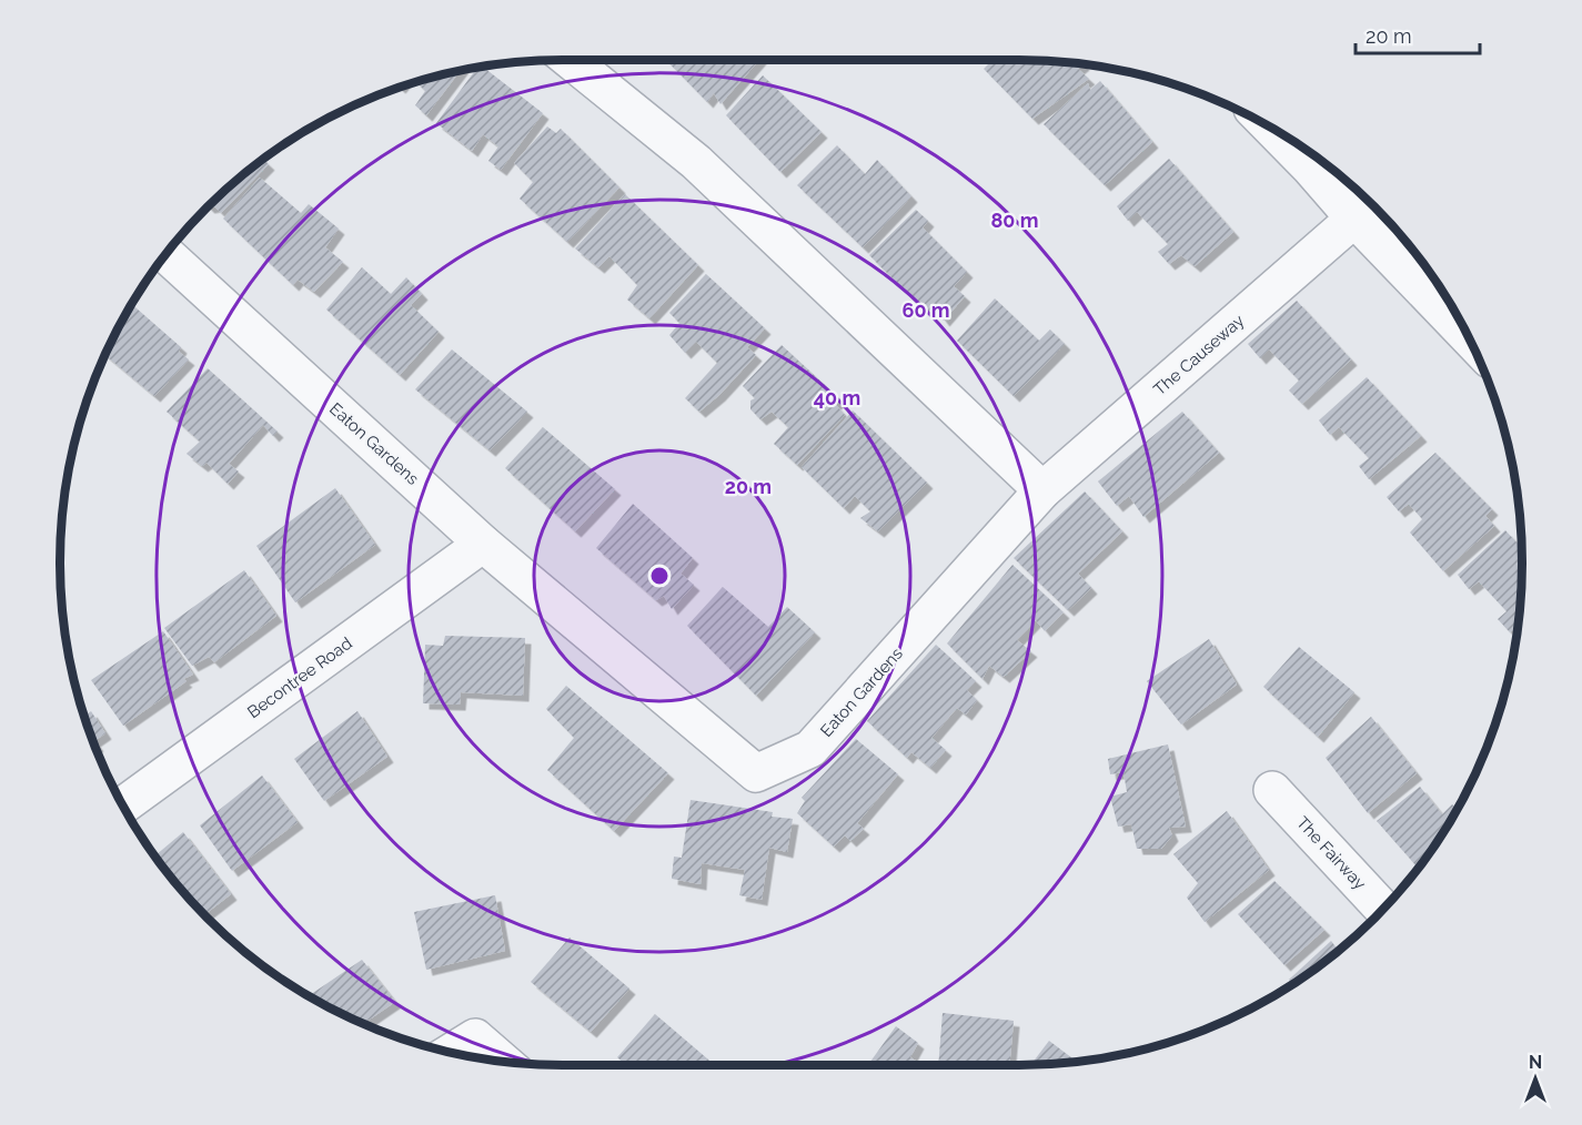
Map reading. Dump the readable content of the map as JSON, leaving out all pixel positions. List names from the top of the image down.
{
  "streets": {
    "street": [
      "The Causeway",
      "Eaton Gardens",
      "Becontree Road",
      "The Fairway"
    ]
  },
  "crossings": [
    ["The Causeway", "Eaton Gardens"],
    ["Eaton Gardens", "Becontree Road"]
  ],
  "scale_bar": "20 m",
  "north": "top",
  "rings": [
    "80 m",
    "60 m",
    "40 m",
    "20 m"
  ]
}
